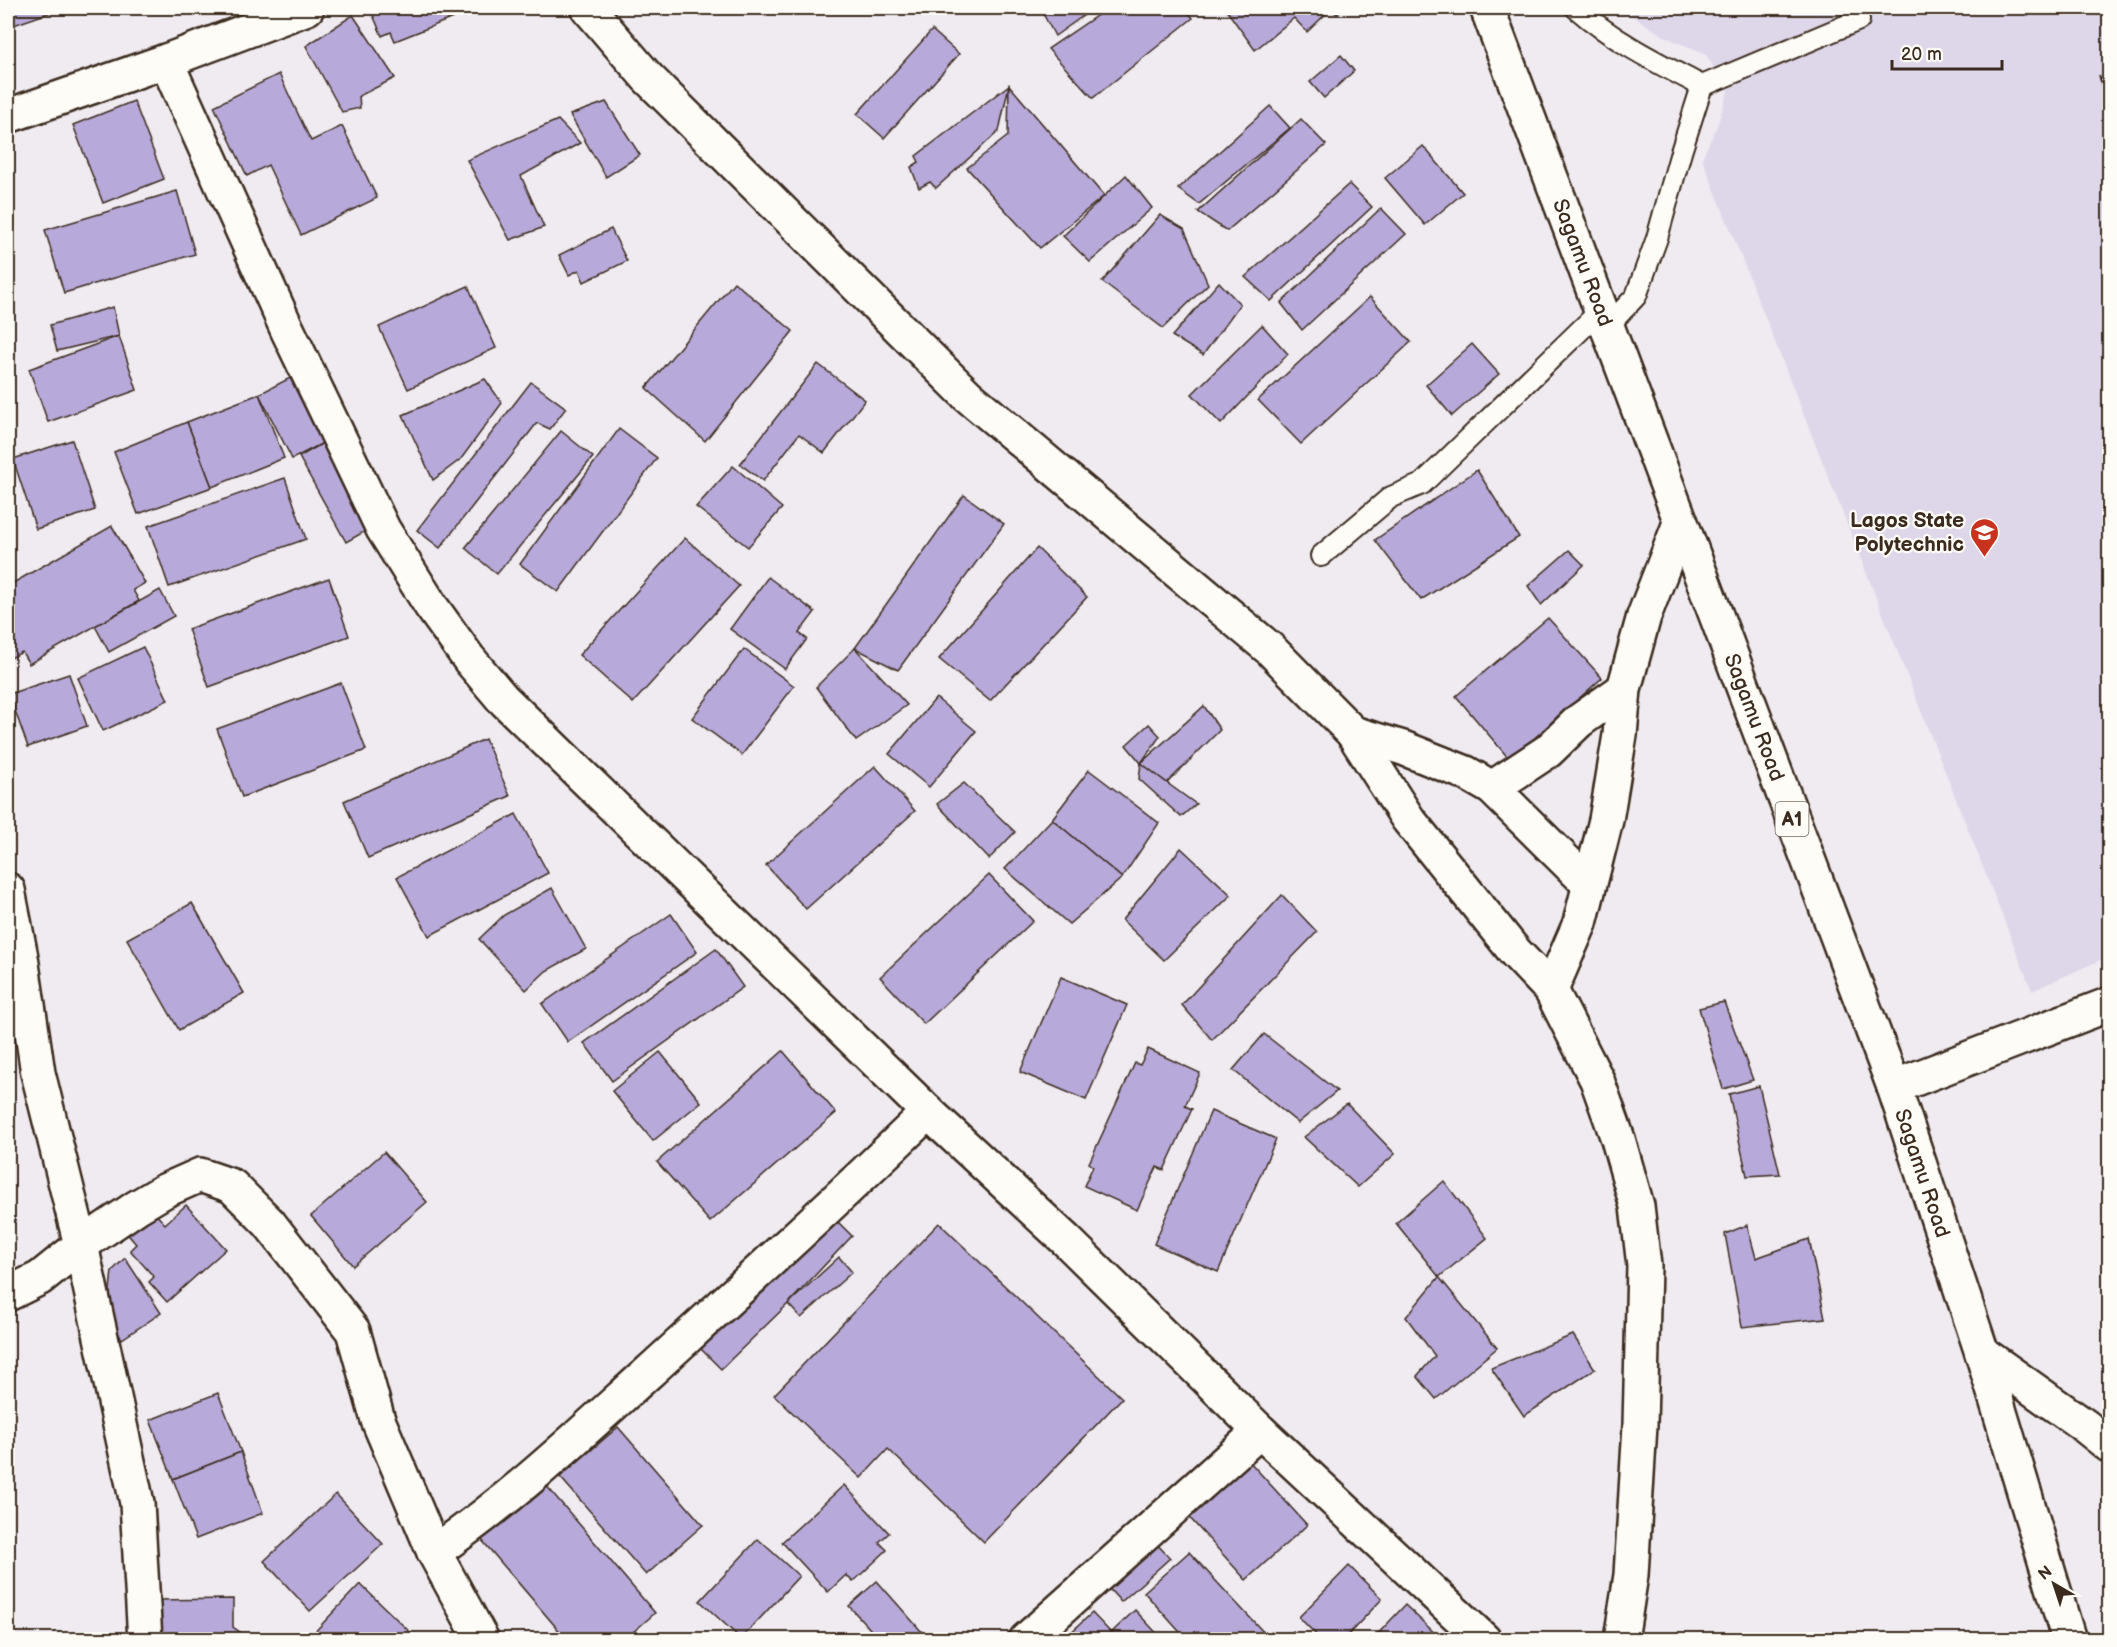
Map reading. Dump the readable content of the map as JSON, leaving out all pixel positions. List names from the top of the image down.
{
  "streets": {
    "main road": ["Sagamu Road", "A1"]
  },
  "places": {
    "school or university": ["Lagos State Polytechnic"]
  },
  "scale_bar": "20 m",
  "north": "top left"
}
